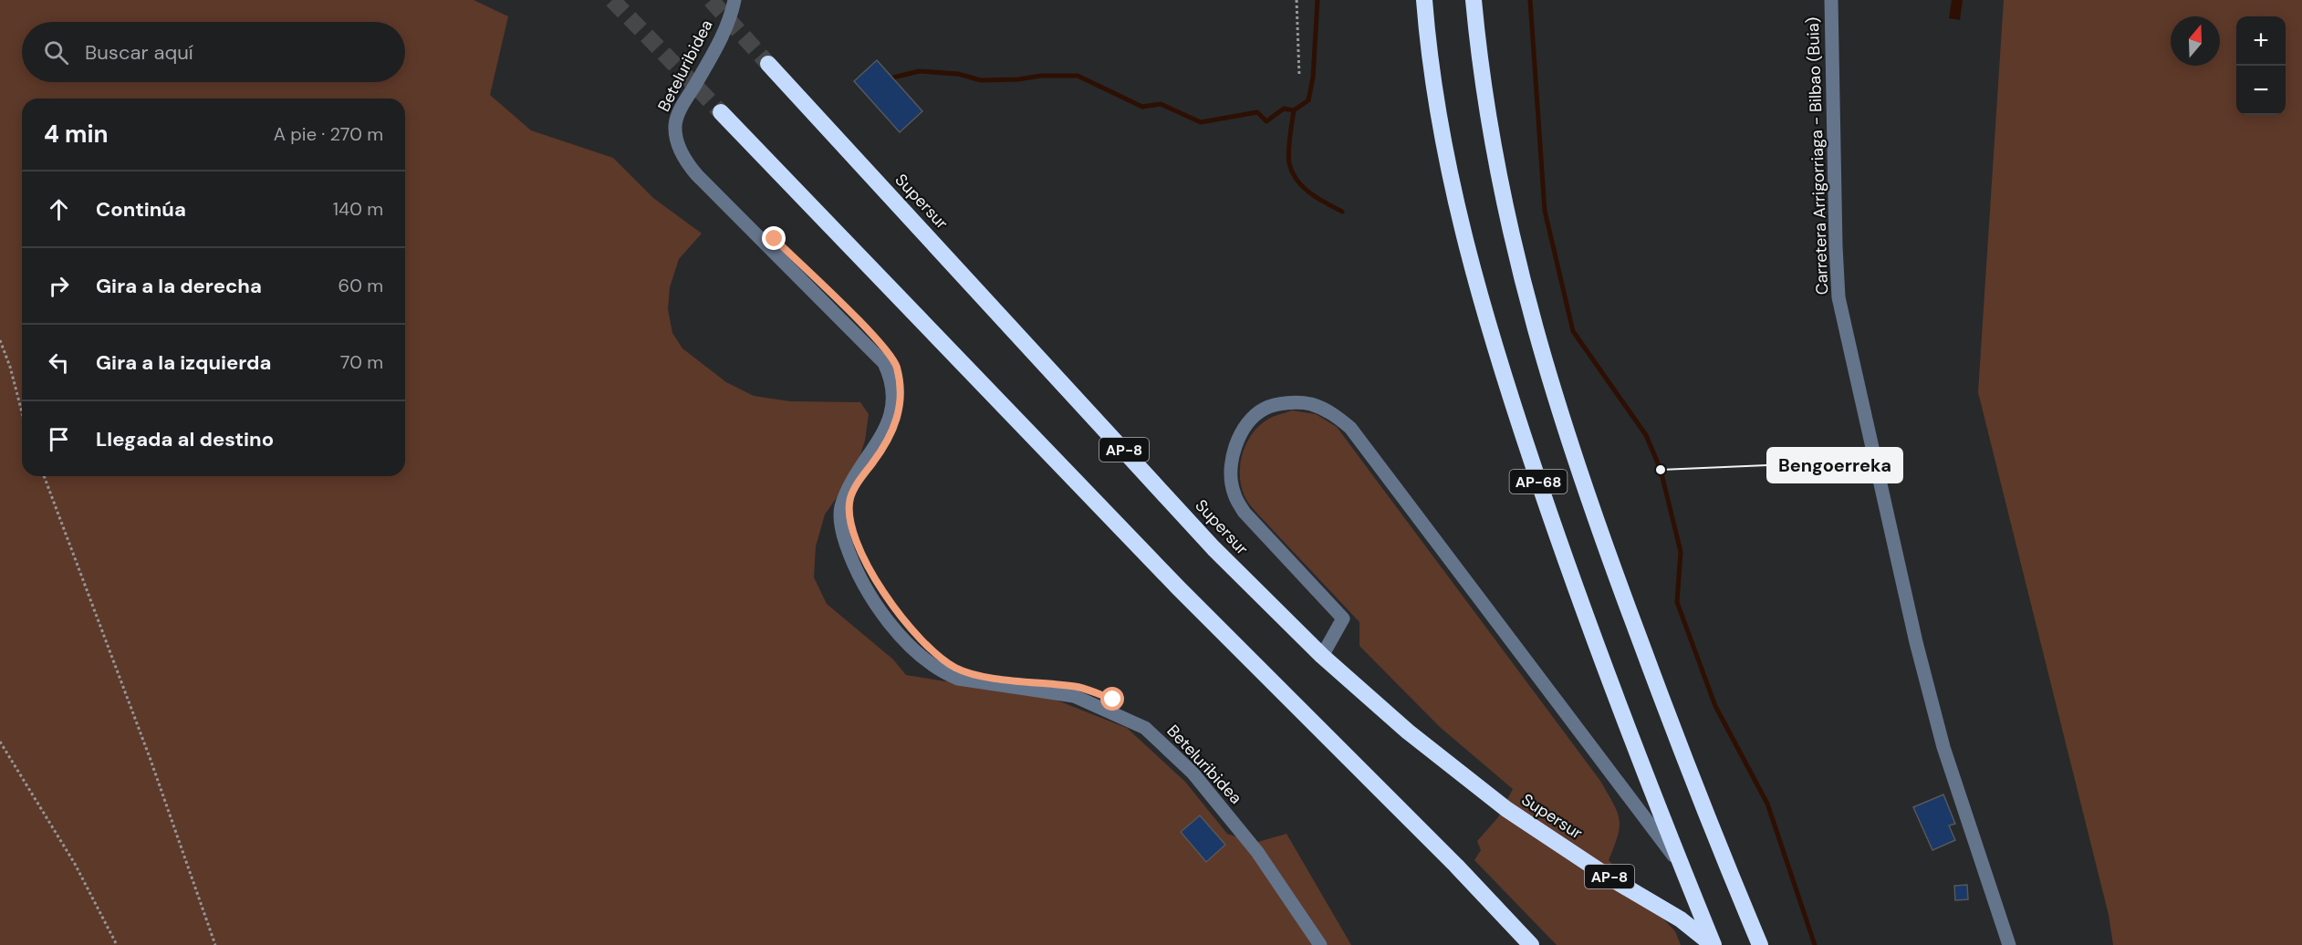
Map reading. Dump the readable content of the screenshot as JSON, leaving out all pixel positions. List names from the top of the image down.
{
  "streets": {
    "highway": ["Supersur", "AP-8", "AP-68"],
    "street": ["Beteluribidea", "Carretera Arrigorriaga - Bilbao (Buia)"]
  },
  "crossings": [
    ["Supersur", "AP-68"]
  ],
  "places": ["Bengoerreka"],
  "north": "top",
  "page": {
    "map_buttons": ["+", "−"],
    "search": "Buscar aquí",
    "heading": ["4 min", "A pie · 270 m"],
    "list": [
      ["Continúa", "140 m"],
      ["Gira a la derecha", "60 m"],
      ["Gira a la izquierda", "70 m"],
      "Llegada al destino"
    ]
  }
}
